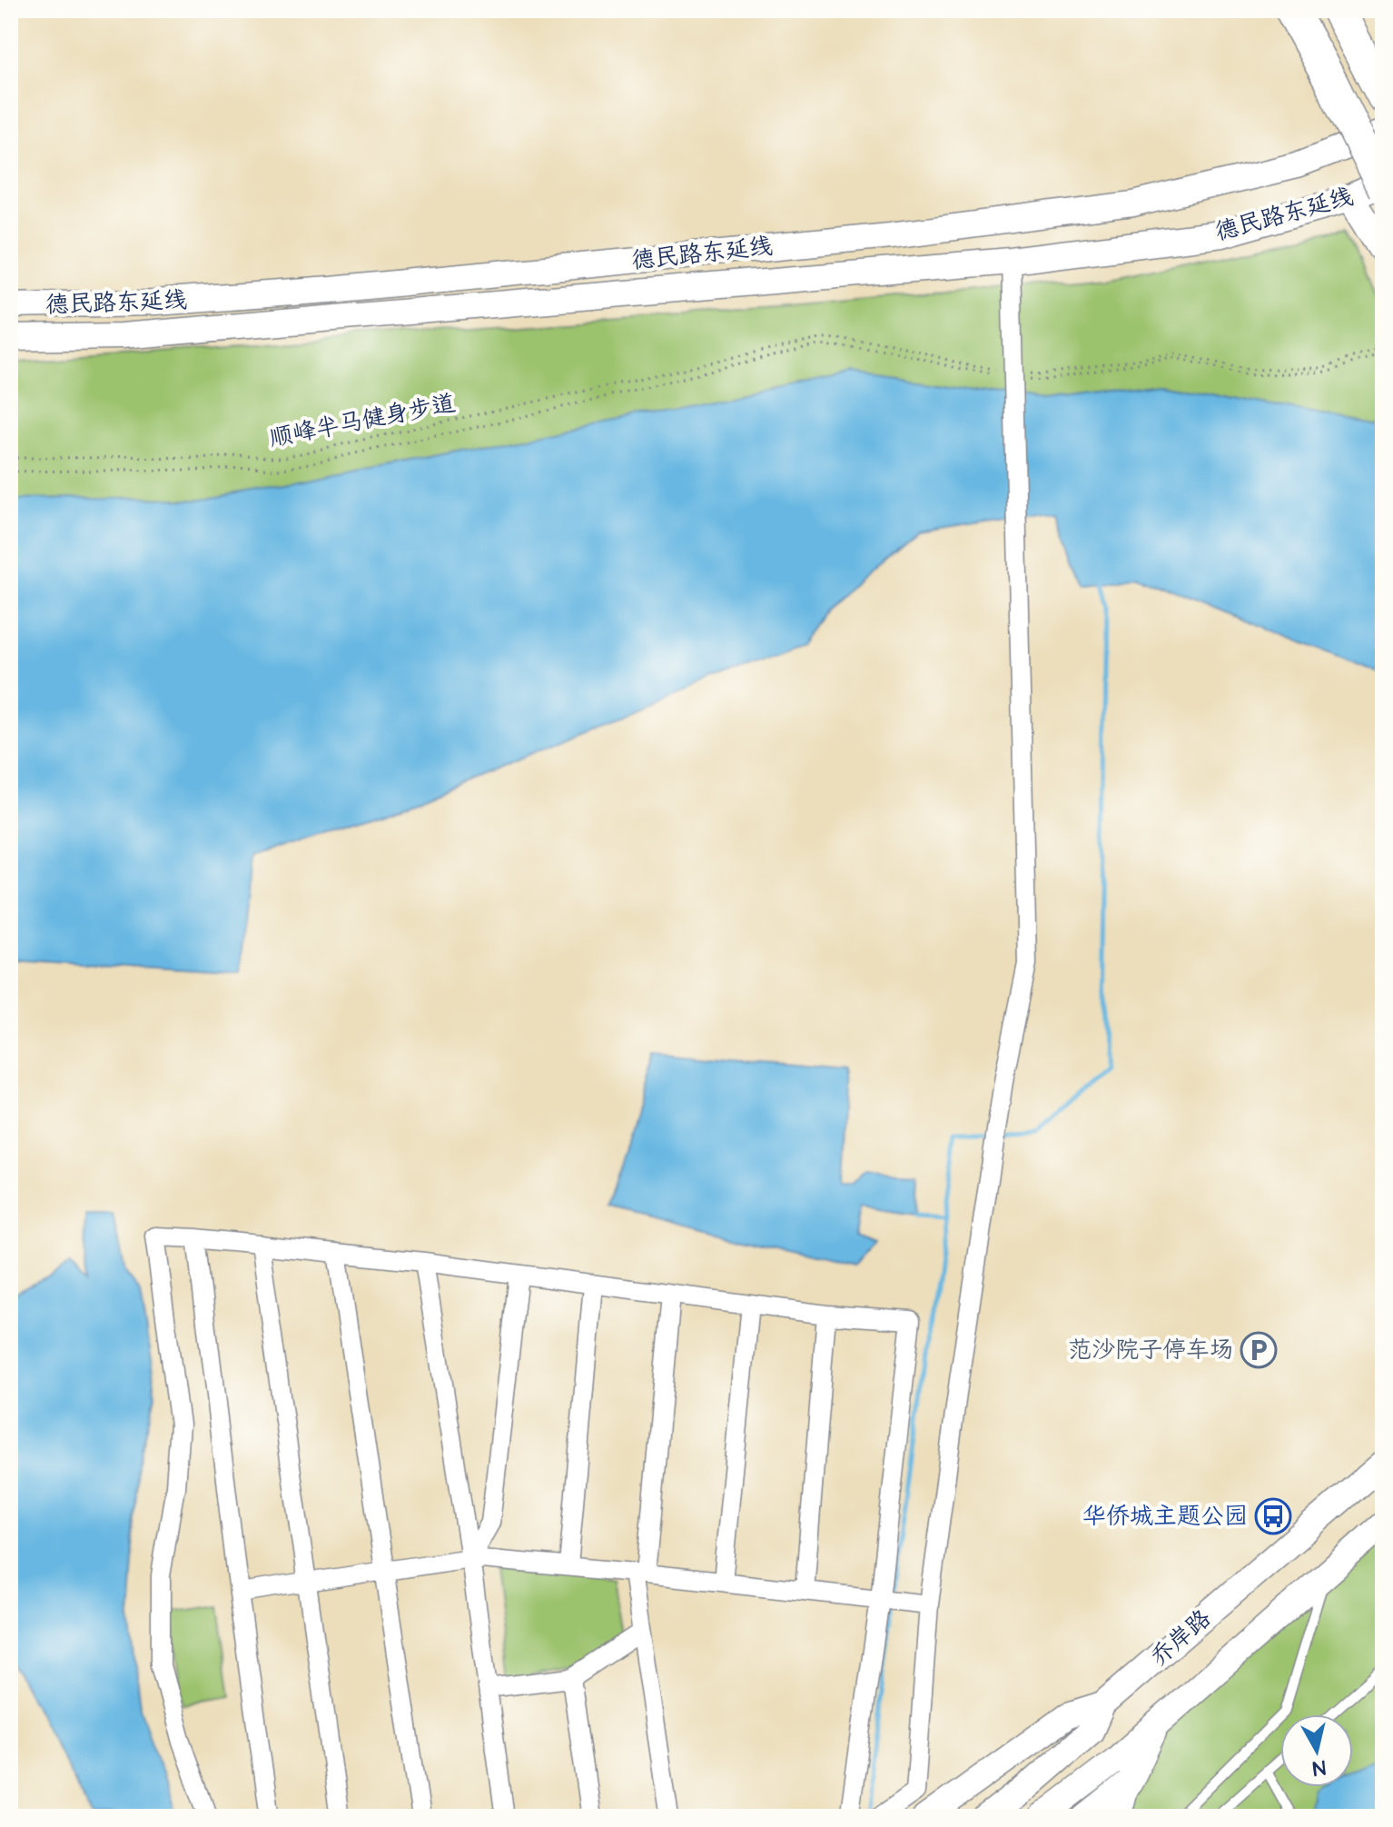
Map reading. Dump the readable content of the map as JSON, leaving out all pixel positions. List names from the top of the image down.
{
  "streets": {
    "main road": ["德民路东延线", "乔岸路"],
    "path": ["顺峰半马健身步道"]
  },
  "places": {
    "parking": ["范沙院子停车场"],
    "bus stop": ["华侨城主题公园"]
  },
  "north": "bottom"
}
